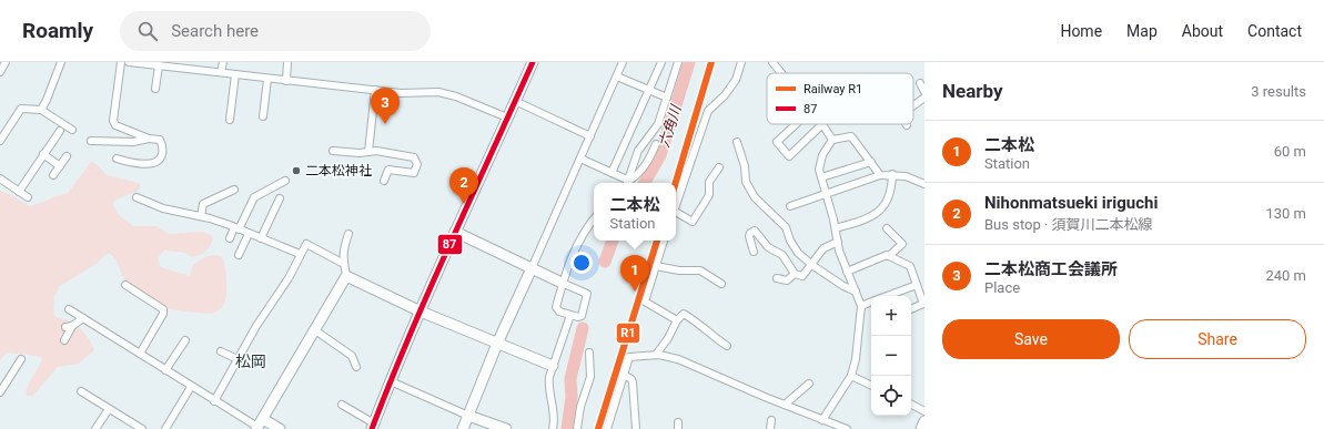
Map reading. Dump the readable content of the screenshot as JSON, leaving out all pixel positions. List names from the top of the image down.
{
  "districts": ["松岡"],
  "water": ["六角川"],
  "places": ["二本松神社"],
  "lines": ["rail line R1", "transit line 87"],
  "legend": ["Railway R1", "87"],
  "page": {
    "header": "Roamly",
    "search": "Search here",
    "nav": [
      "Home",
      "Map",
      "About",
      "Contact"
    ],
    "heading": ["Nearby", "3 results"],
    "pins": ["3", "2", "1"],
    "list": [
      {
        "mark": "1",
        "name": "二本松",
        "note": "Station",
        "value": "60 m"
      },
      {
        "mark": "2",
        "name": "Nihonmatsueki iriguchi",
        "note": "Bus stop · 須賀川二本松線",
        "value": "130 m"
      },
      {
        "mark": "3",
        "name": "二本松商工会議所",
        "note": "Place",
        "value": "240 m"
      }
    ],
    "popup": ["二本松", "Station"],
    "map_buttons": ["+", "−"],
    "buttons": ["Save", "Share"]
  }
}
